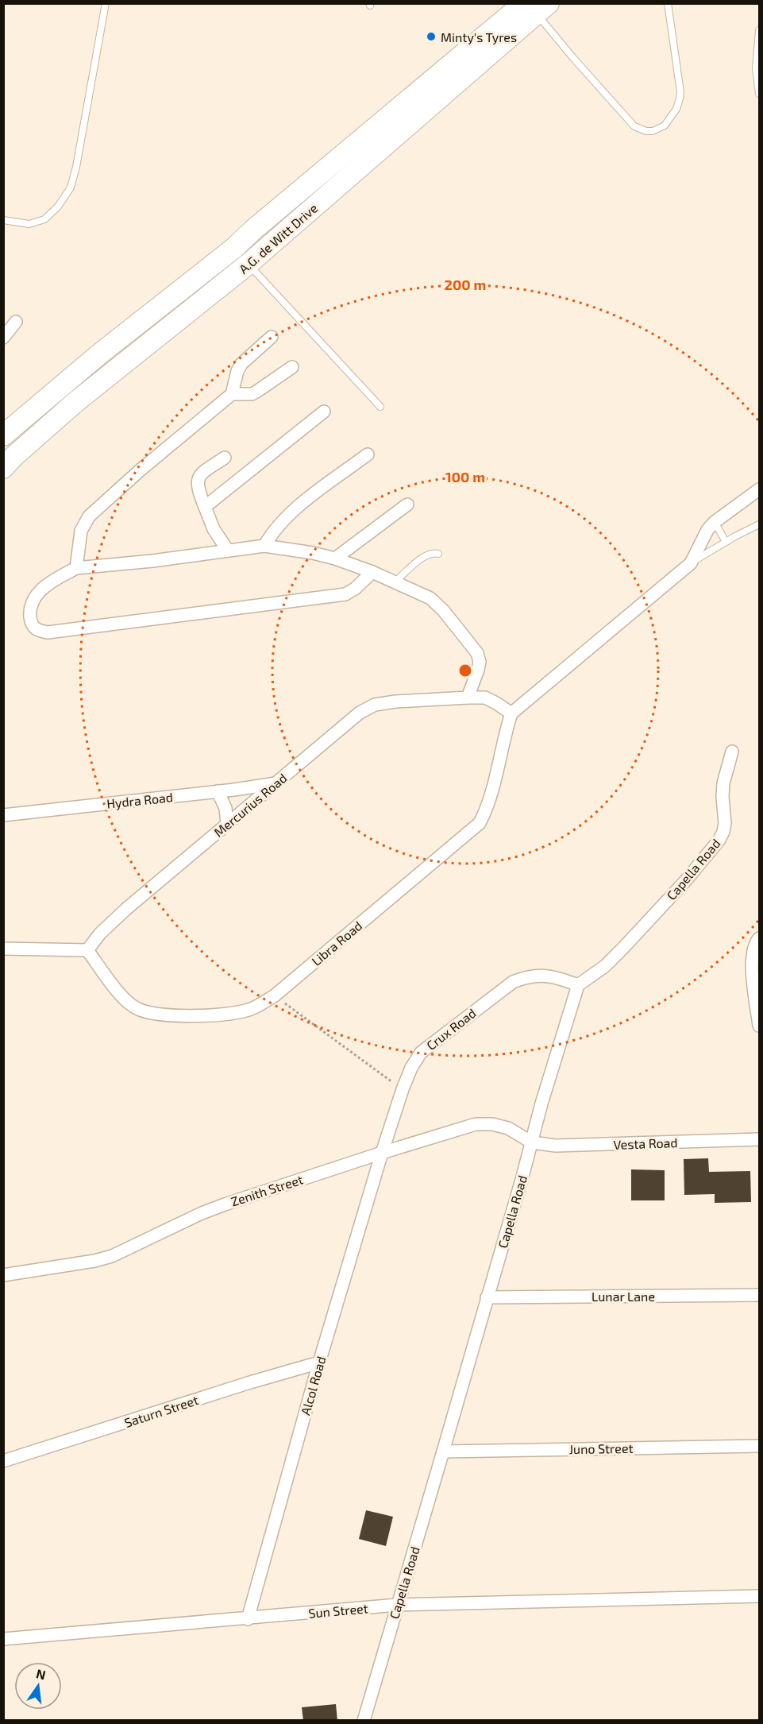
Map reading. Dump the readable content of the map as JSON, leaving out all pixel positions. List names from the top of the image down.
{
  "streets": {
    "main road": ["A.G. de Witt Drive"],
    "street": [
      "Hydra Road",
      "Mercurius Road",
      "Capella Road",
      "Libra Road",
      "Crux Road",
      "Vesta Road",
      "Zenith Street",
      "Lunar Lane",
      "Alcol Road",
      "Saturn Street",
      "Juno Street",
      "Sun Street"
    ]
  },
  "crossings": [
    ["Hydra Road", "Mercurius Road"],
    ["Mercurius Road", "Libra Road"],
    ["Capella Road", "Crux Road"],
    ["Capella Road", "Vesta Road"],
    ["Capella Road", "Zenith Street"],
    ["Capella Road", "Lunar Lane"],
    ["Capella Road", "Juno Street"],
    ["Capella Road", "Sun Street"],
    ["Crux Road", "Zenith Street"],
    ["Crux Road", "Alcol Road"],
    ["Vesta Road", "Zenith Street"],
    ["Zenith Street", "Alcol Road"],
    ["Alcol Road", "Saturn Street"],
    ["Alcol Road", "Sun Street"]
  ],
  "places": ["Minty's Tyres"],
  "north": "top",
  "rings": ["200 m", "100 m"]
}
